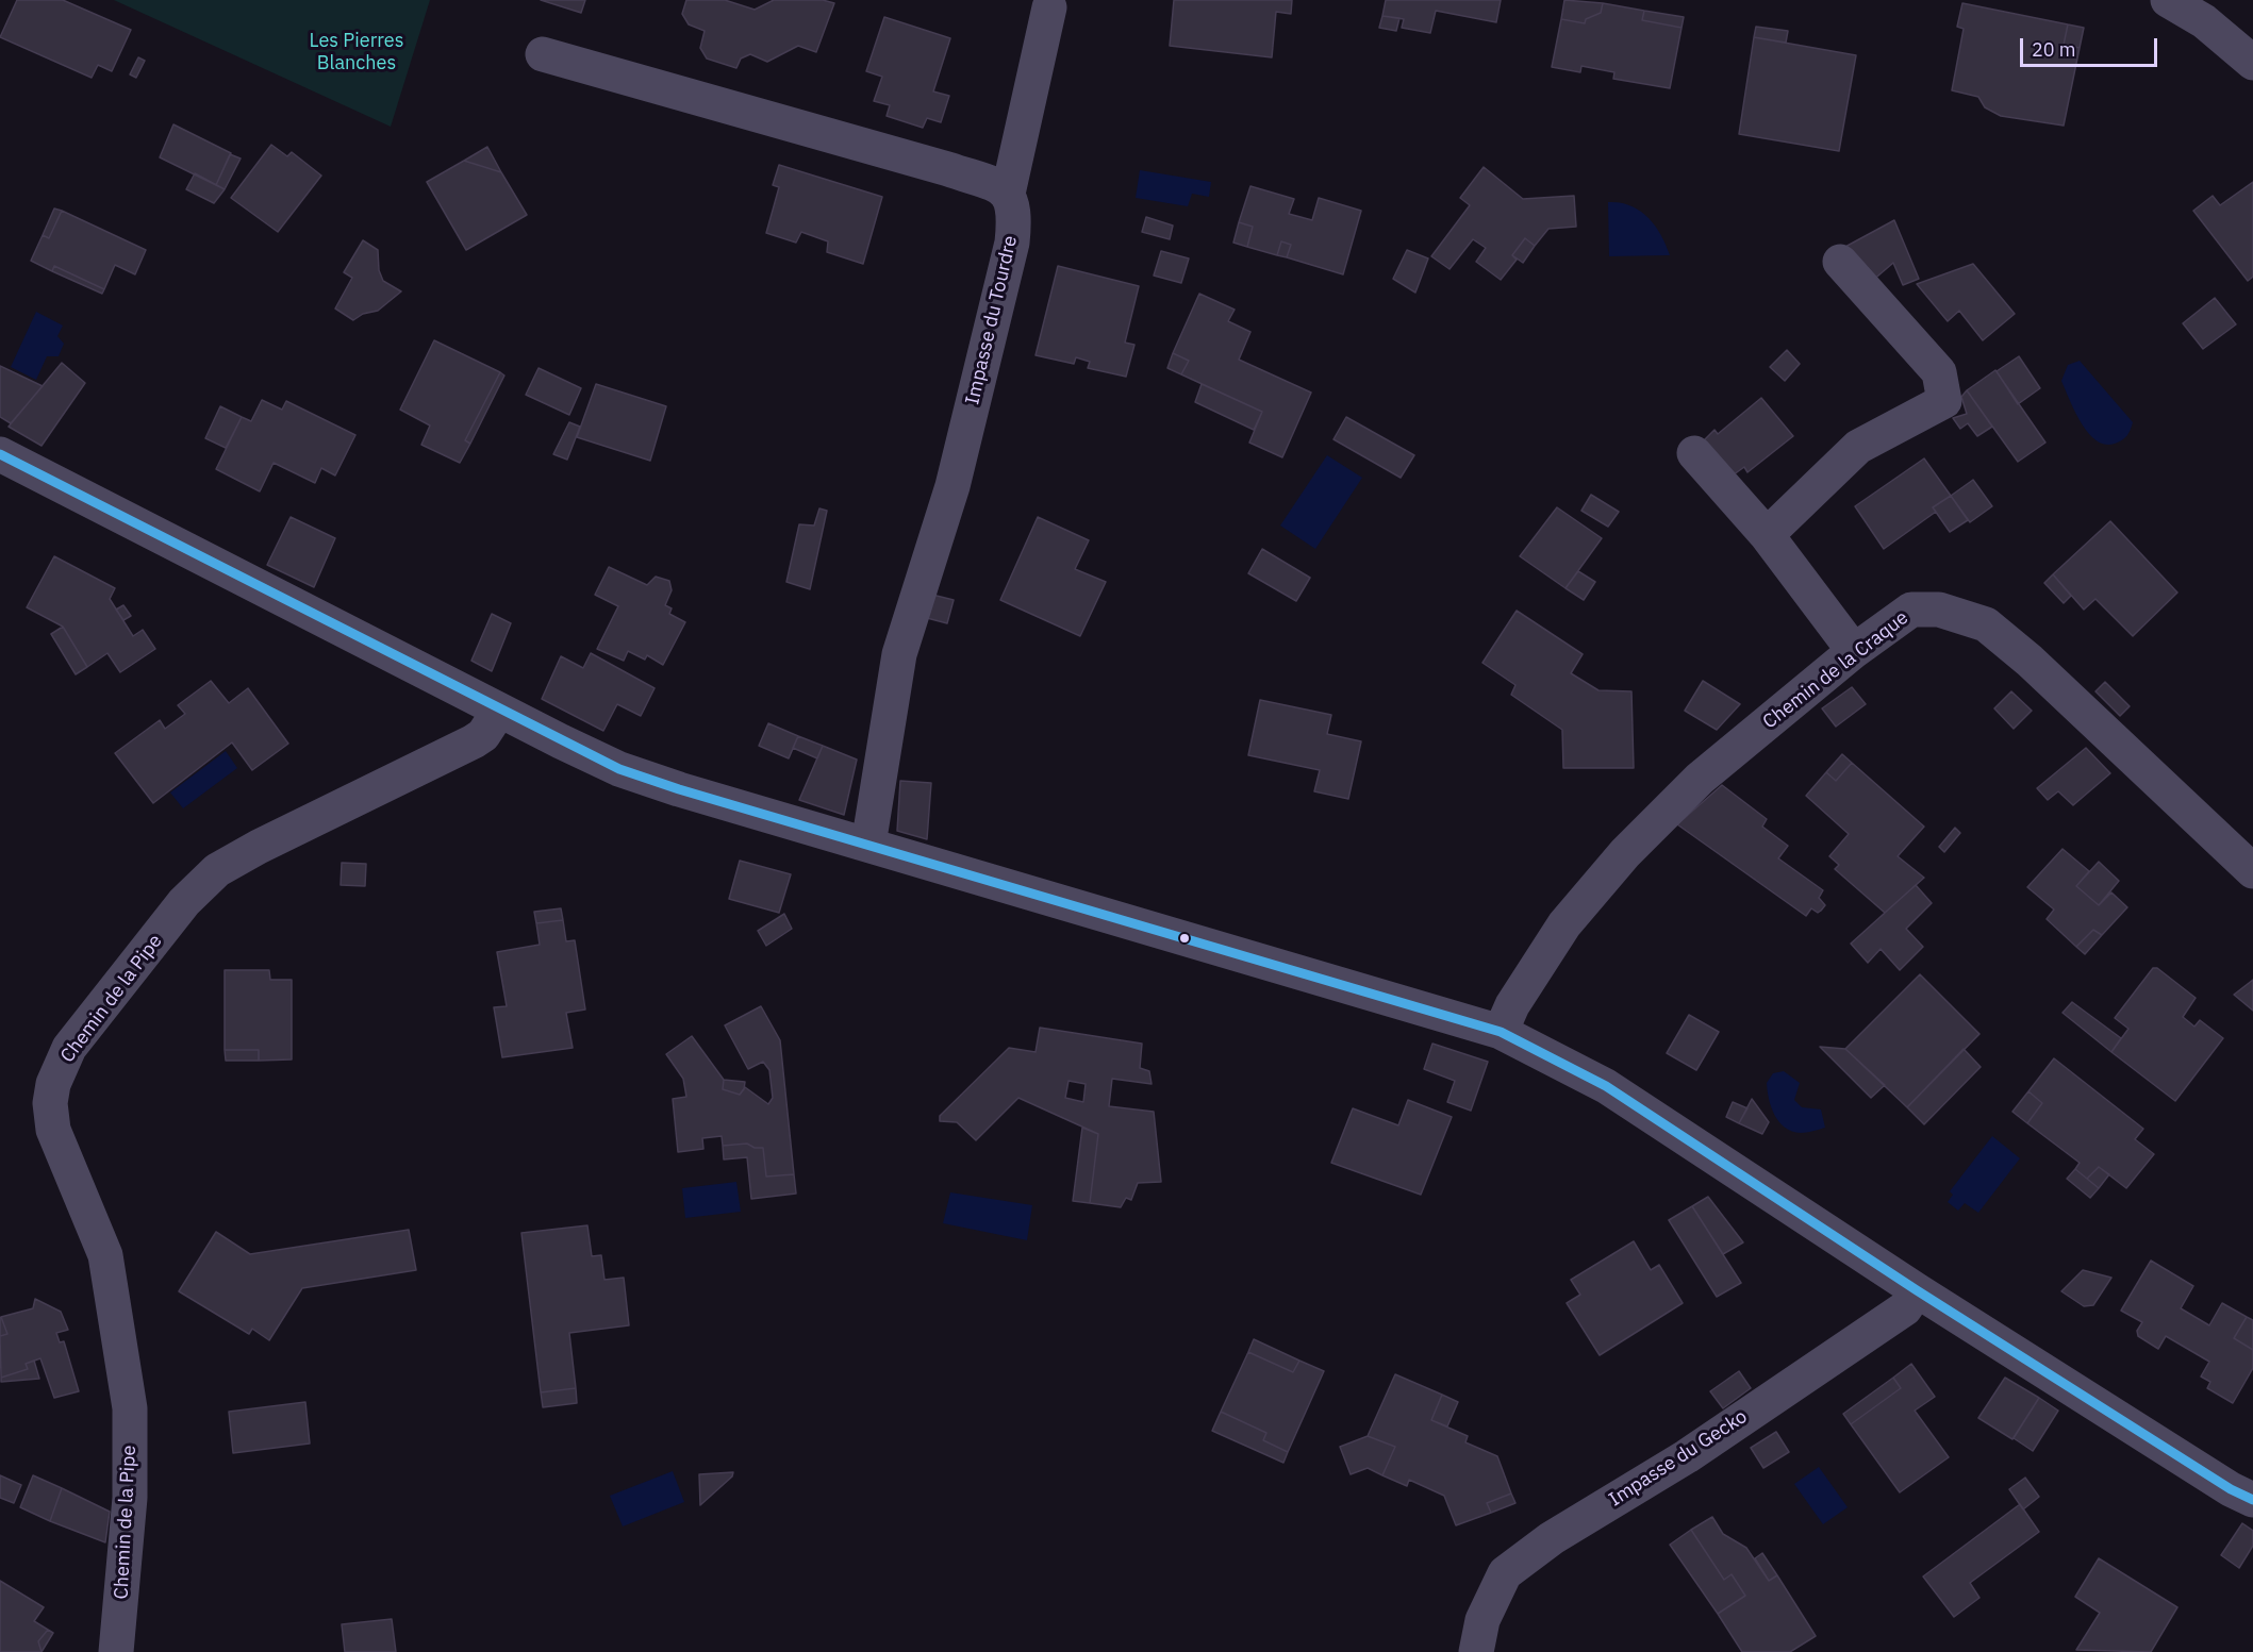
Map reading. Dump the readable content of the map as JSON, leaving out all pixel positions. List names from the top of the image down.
{
  "streets": {
    "street": [
      "Impasse du Tourdre",
      "Chemin de la Craque",
      "Chemin de la Pipe",
      "Impasse du Gecko"
    ]
  },
  "parks": ["Les Pierres Blanches"],
  "scale_bar": "20 m"
}
